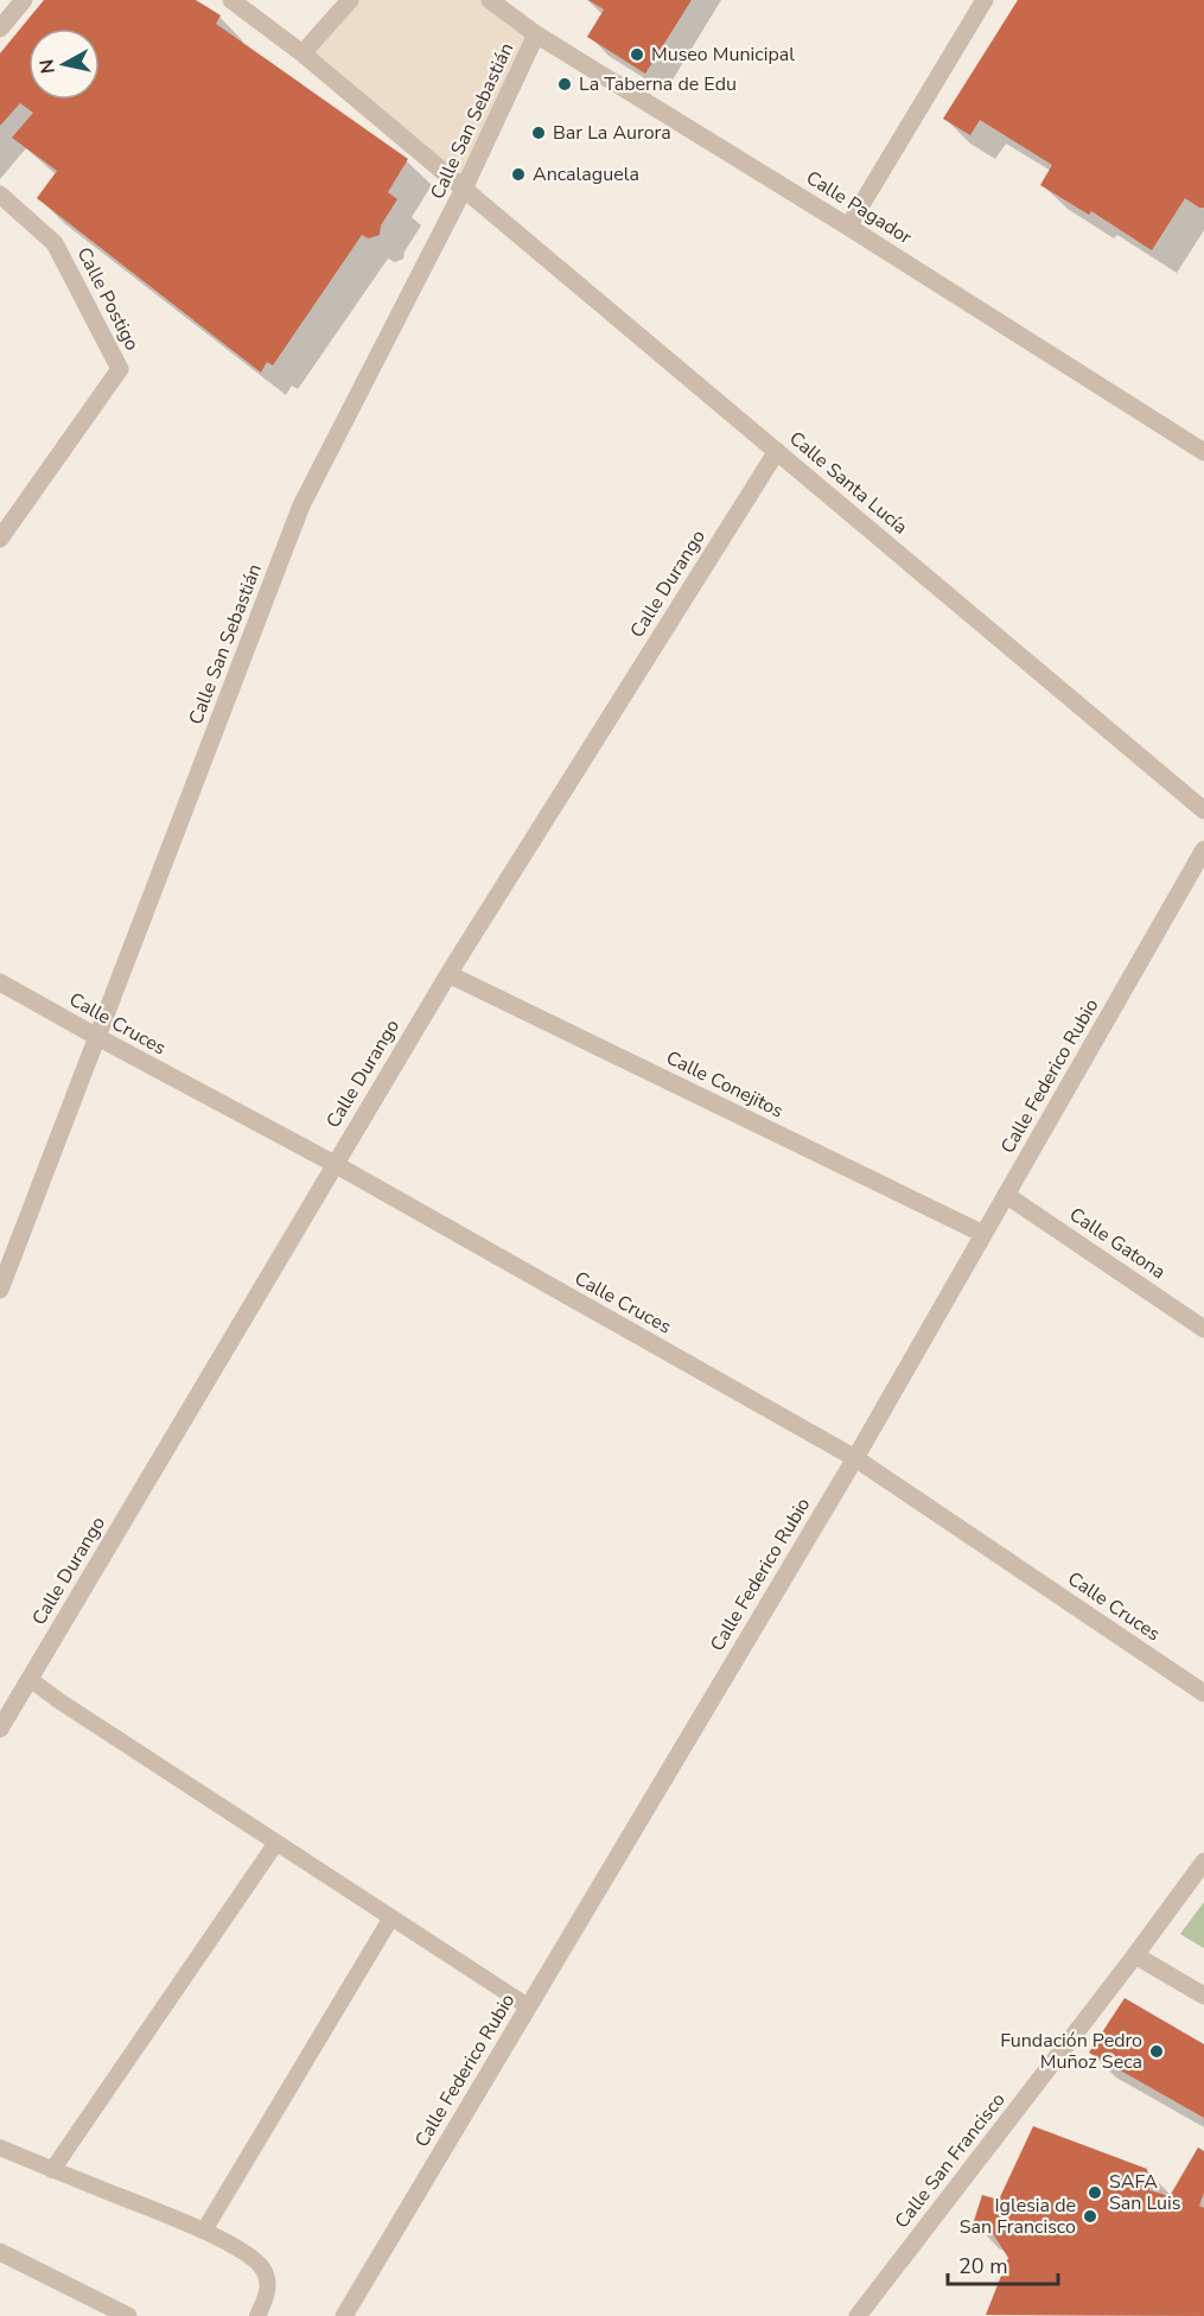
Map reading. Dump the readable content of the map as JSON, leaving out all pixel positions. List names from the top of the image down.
{
  "streets": {
    "street": [
      "Calle San Sebastián",
      "Calle Pagador",
      "Calle Postigo",
      "Calle Santa Lucía",
      "Calle Durango",
      "Calle Cruces",
      "Calle Federico Rubio",
      "Calle Conejitos",
      "Calle Gatona",
      "Calle San Francisco"
    ]
  },
  "crossings": [
    ["Calle San Sebastián", "Calle Pagador"],
    ["Calle San Sebastián", "Calle Santa Lucía"],
    ["Calle San Sebastián", "Calle Cruces"],
    ["Calle Santa Lucía", "Calle Durango"],
    ["Calle Durango", "Calle Cruces"],
    ["Calle Durango", "Calle Conejitos"],
    ["Calle Cruces", "Calle Federico Rubio"],
    ["Calle Federico Rubio", "Calle Conejitos"],
    ["Calle Federico Rubio", "Calle Gatona"]
  ],
  "places": [
    "Museo Municipal",
    "La Taberna de Edu",
    "Bar La Aurora",
    "Ancalaguela",
    "Fundación Pedro Muñoz Seca",
    "SAFA San Luis",
    "Iglesia de San Francisco"
  ],
  "scale_bar": "20 m",
  "north": "left"
}
